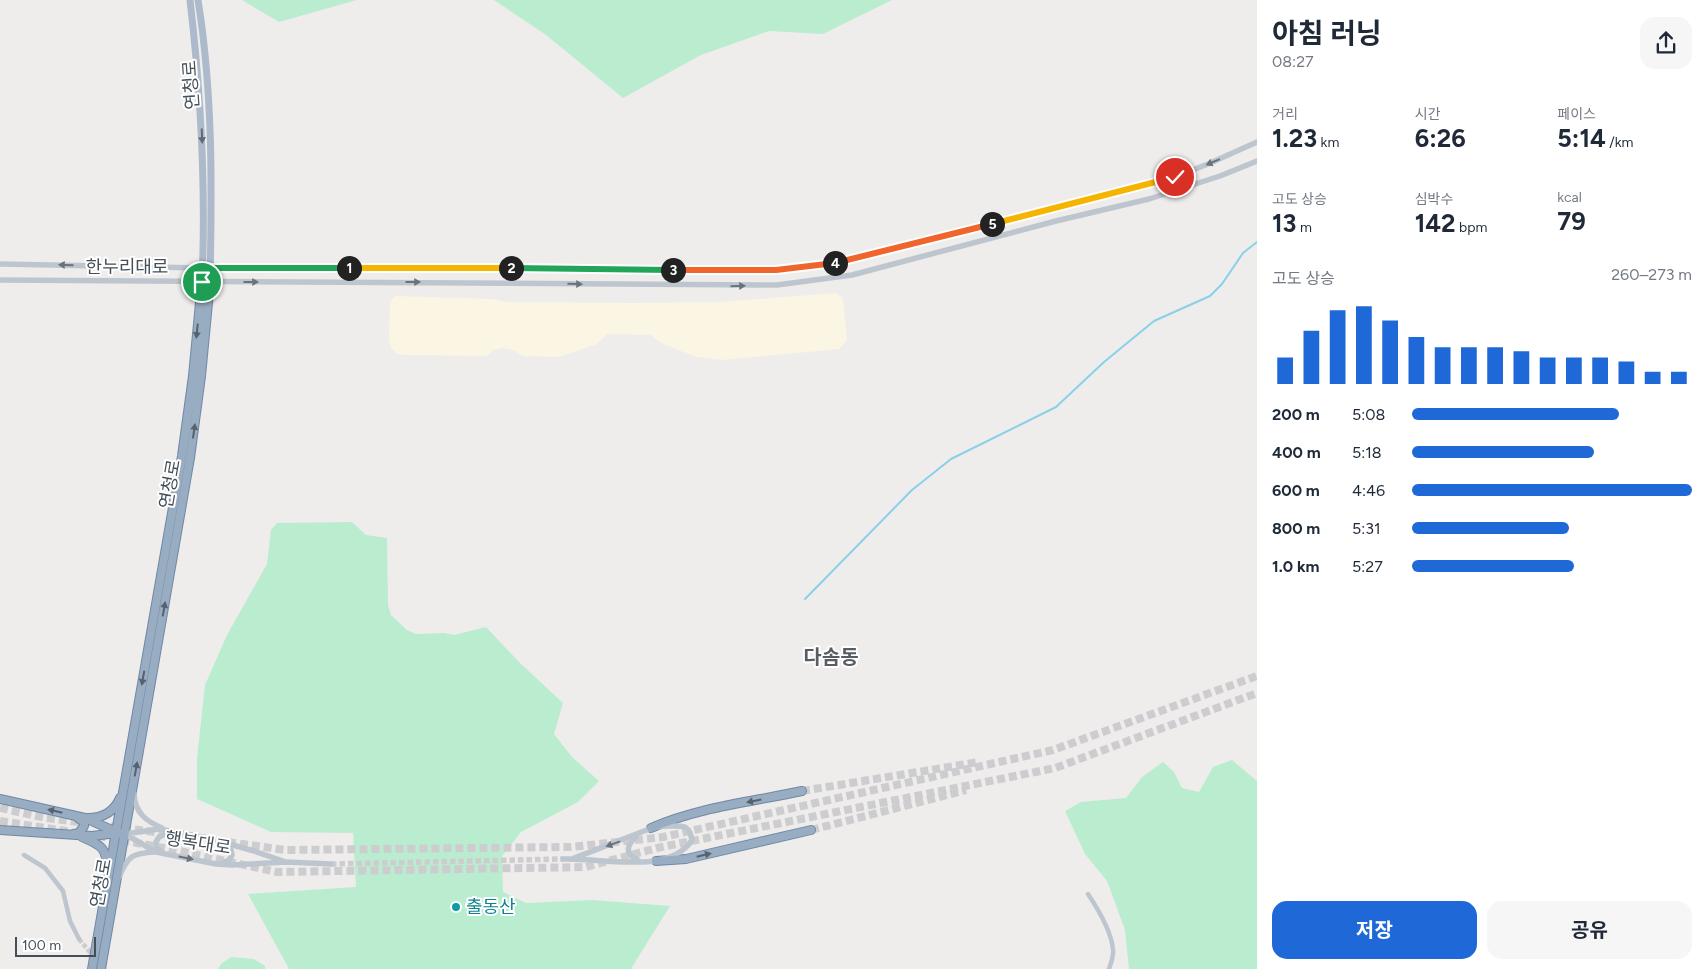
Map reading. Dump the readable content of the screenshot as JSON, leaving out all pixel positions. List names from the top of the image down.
{
  "streets": {
    "highway": ["연청로"],
    "street": ["한누리대로", "행복대로"]
  },
  "crossings": [
    ["연청로", "한누리대로"],
    ["연청로", "행복대로"]
  ],
  "districts": ["다솜동"],
  "places": ["출동산"],
  "scale_bar": "100 m",
  "page": {
    "heading": ["아침 러닝", "08:27"],
    "stats": [
      ["거리", "1.23 km"],
      ["시간", "6:26"],
      ["페이스", "5:14 /km"],
      ["고도 상승", "13 m"],
      ["심박수", "142 bpm"],
      ["kcal", "79"]
    ],
    "pins": [
      "5",
      "4",
      "1",
      "2",
      "3"
    ],
    "chart": ["고도 상승", "260–273 m"],
    "list": [
      {
        "name": "200 m",
        "note": "5:08"
      },
      {
        "name": "400 m",
        "note": "5:18"
      },
      {
        "name": "600 m",
        "note": "4:46"
      },
      {
        "name": "800 m",
        "note": "5:31"
      },
      {
        "name": "1.0 km",
        "note": "5:27"
      }
    ],
    "buttons": ["저장", "공유"],
    "scale": "100 m"
  }
}
